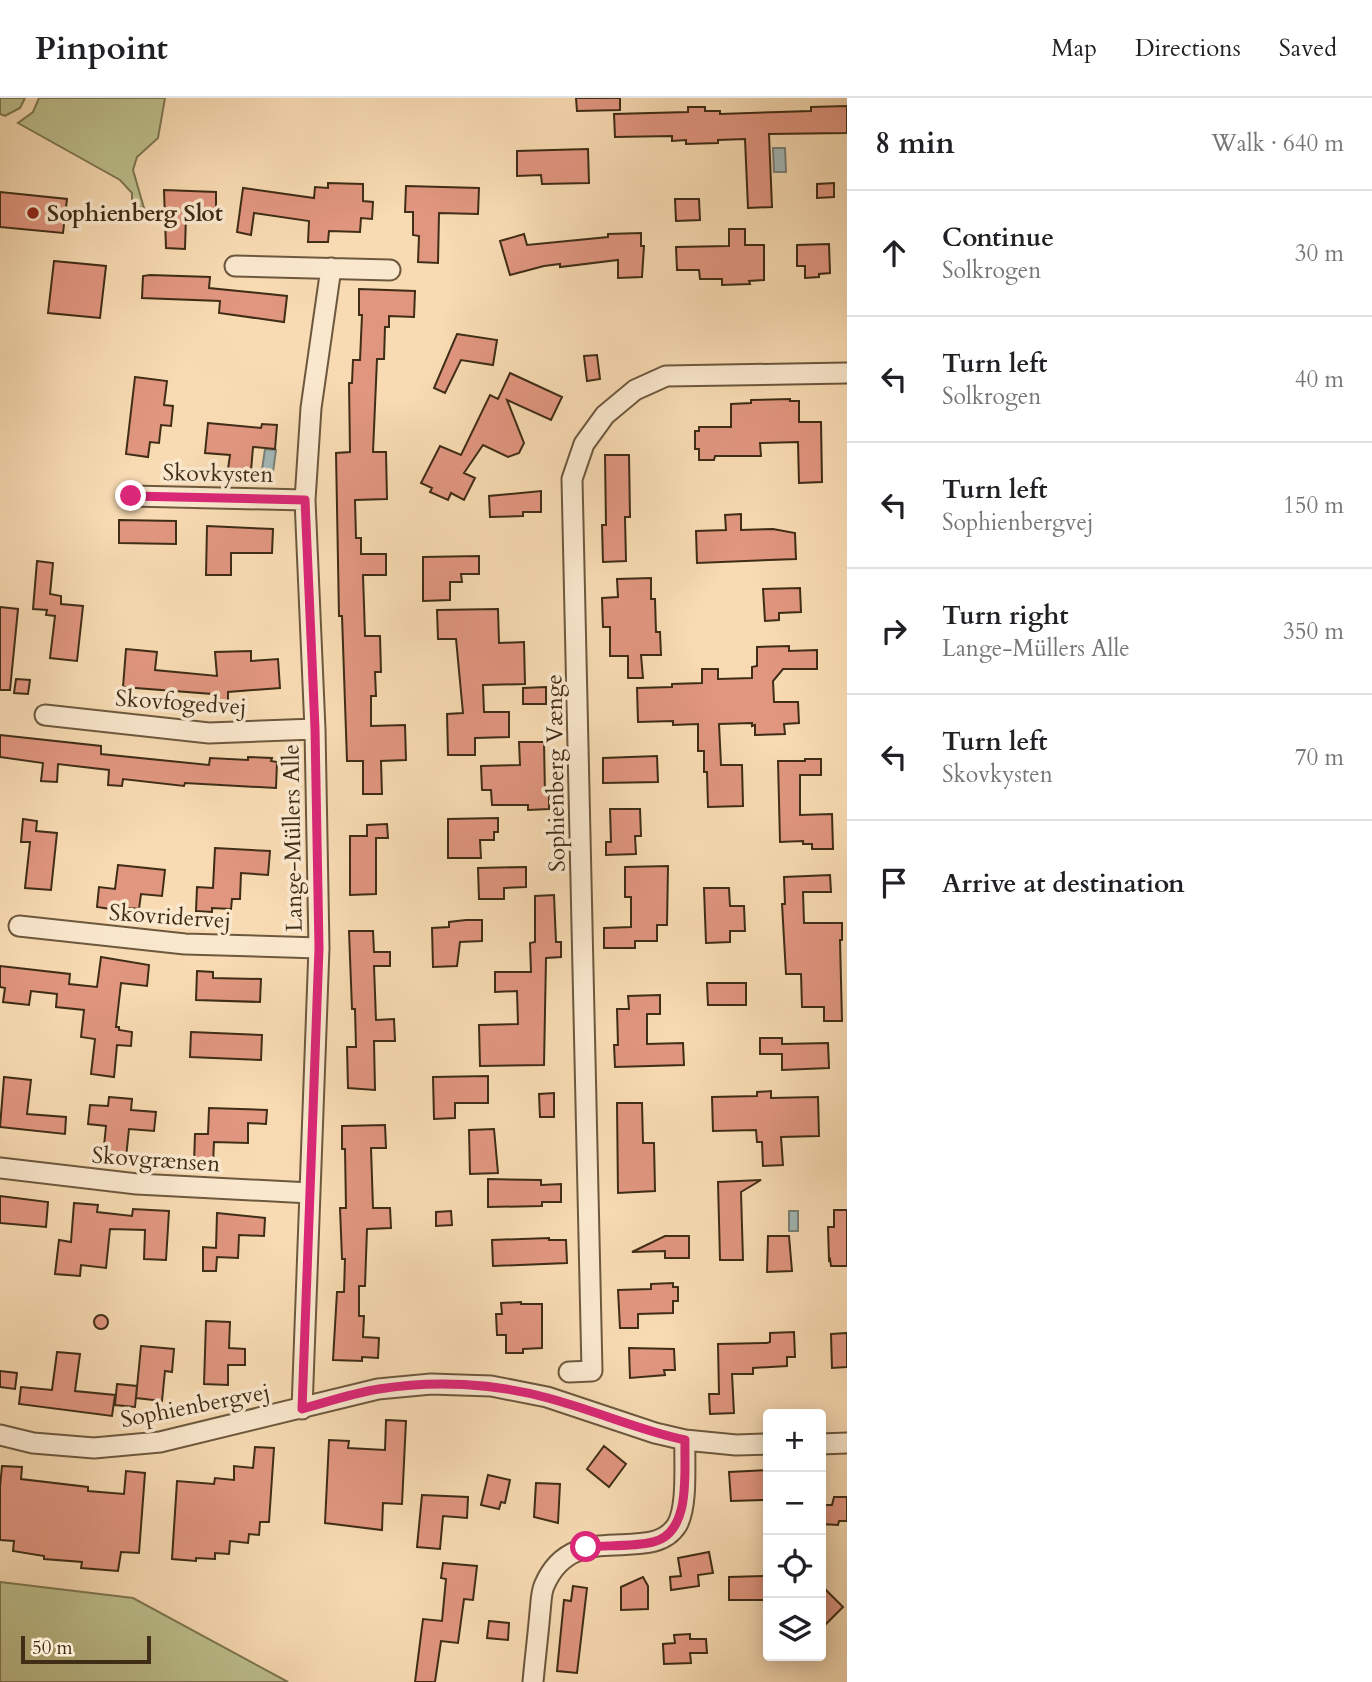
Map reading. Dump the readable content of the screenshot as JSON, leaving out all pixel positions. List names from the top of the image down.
{
  "streets": {
    "street": [
      "Skovkysten",
      "Skovfogedvej",
      "Sophienberg Vænge",
      "Lange-Müllers Alle",
      "Skovridervej",
      "Skovgrænsen",
      "Sophienbergvej"
    ]
  },
  "crossings": [
    ["Skovkysten", "Lange-Müllers Alle"],
    ["Skovfogedvej", "Lange-Müllers Alle"],
    ["Lange-Müllers Alle", "Skovridervej"],
    ["Lange-Müllers Alle", "Skovgrænsen"],
    ["Lange-Müllers Alle", "Sophienbergvej"]
  ],
  "places": ["Sophienberg Slot"],
  "scale_bar": "50 m",
  "page": {
    "header": "Pinpoint",
    "nav": ["Map", "Directions", "Saved"],
    "heading": ["8 min", "Walk · 640 m"],
    "list": [
      ["Continue", "Solkrogen", "30 m"],
      ["Turn left", "Solkrogen", "40 m"],
      ["Turn left", "Sophienbergvej", "150 m"],
      ["Turn right", "Lange-Müllers Alle", "350 m"],
      ["Turn left", "Skovkysten", "70 m"],
      "Arrive at destination"
    ],
    "map_buttons": ["+", "−"],
    "scale": "50 m"
  }
}
